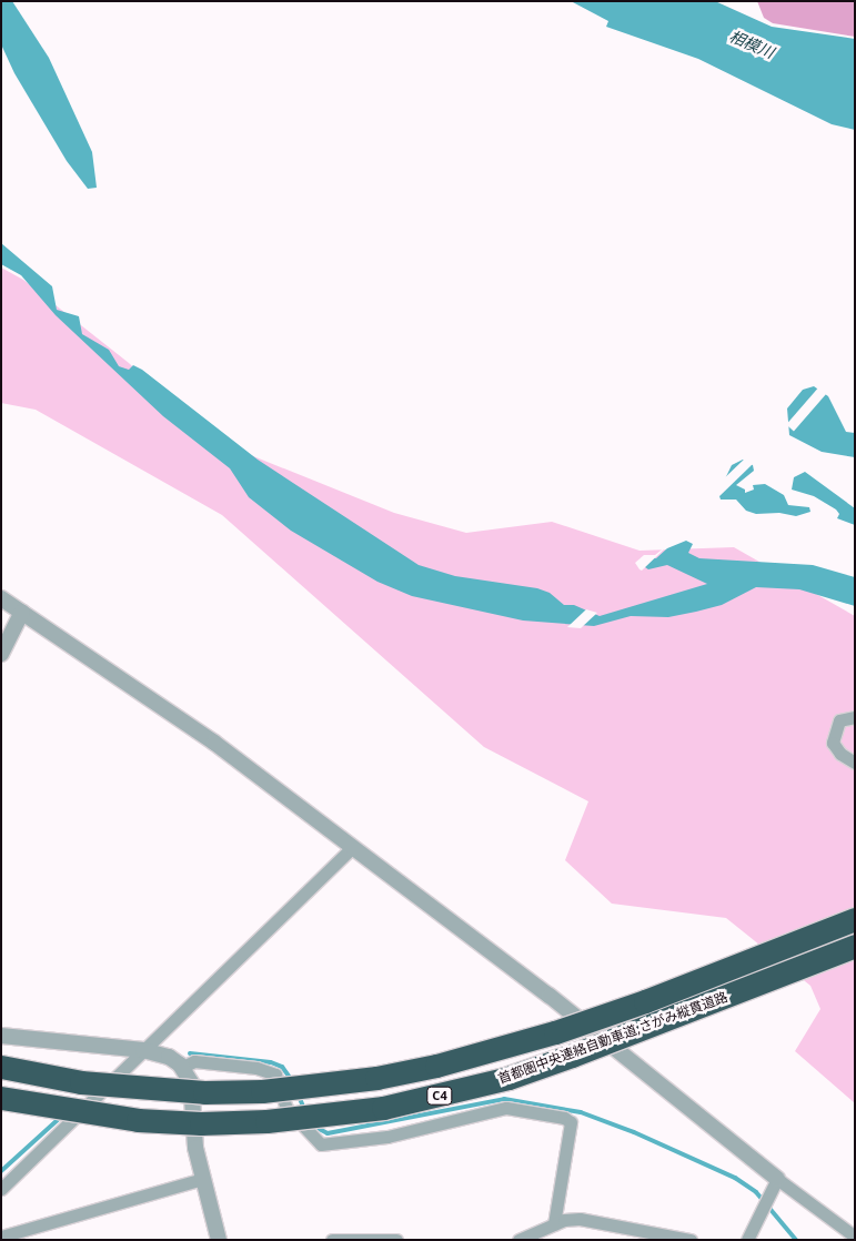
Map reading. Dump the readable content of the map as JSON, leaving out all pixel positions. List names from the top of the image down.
{
  "streets": {
    "highway": ["首都圏中央連絡自動車道;さがみ縦貫道路", "C4"]
  },
  "water": ["相模川"]
}
